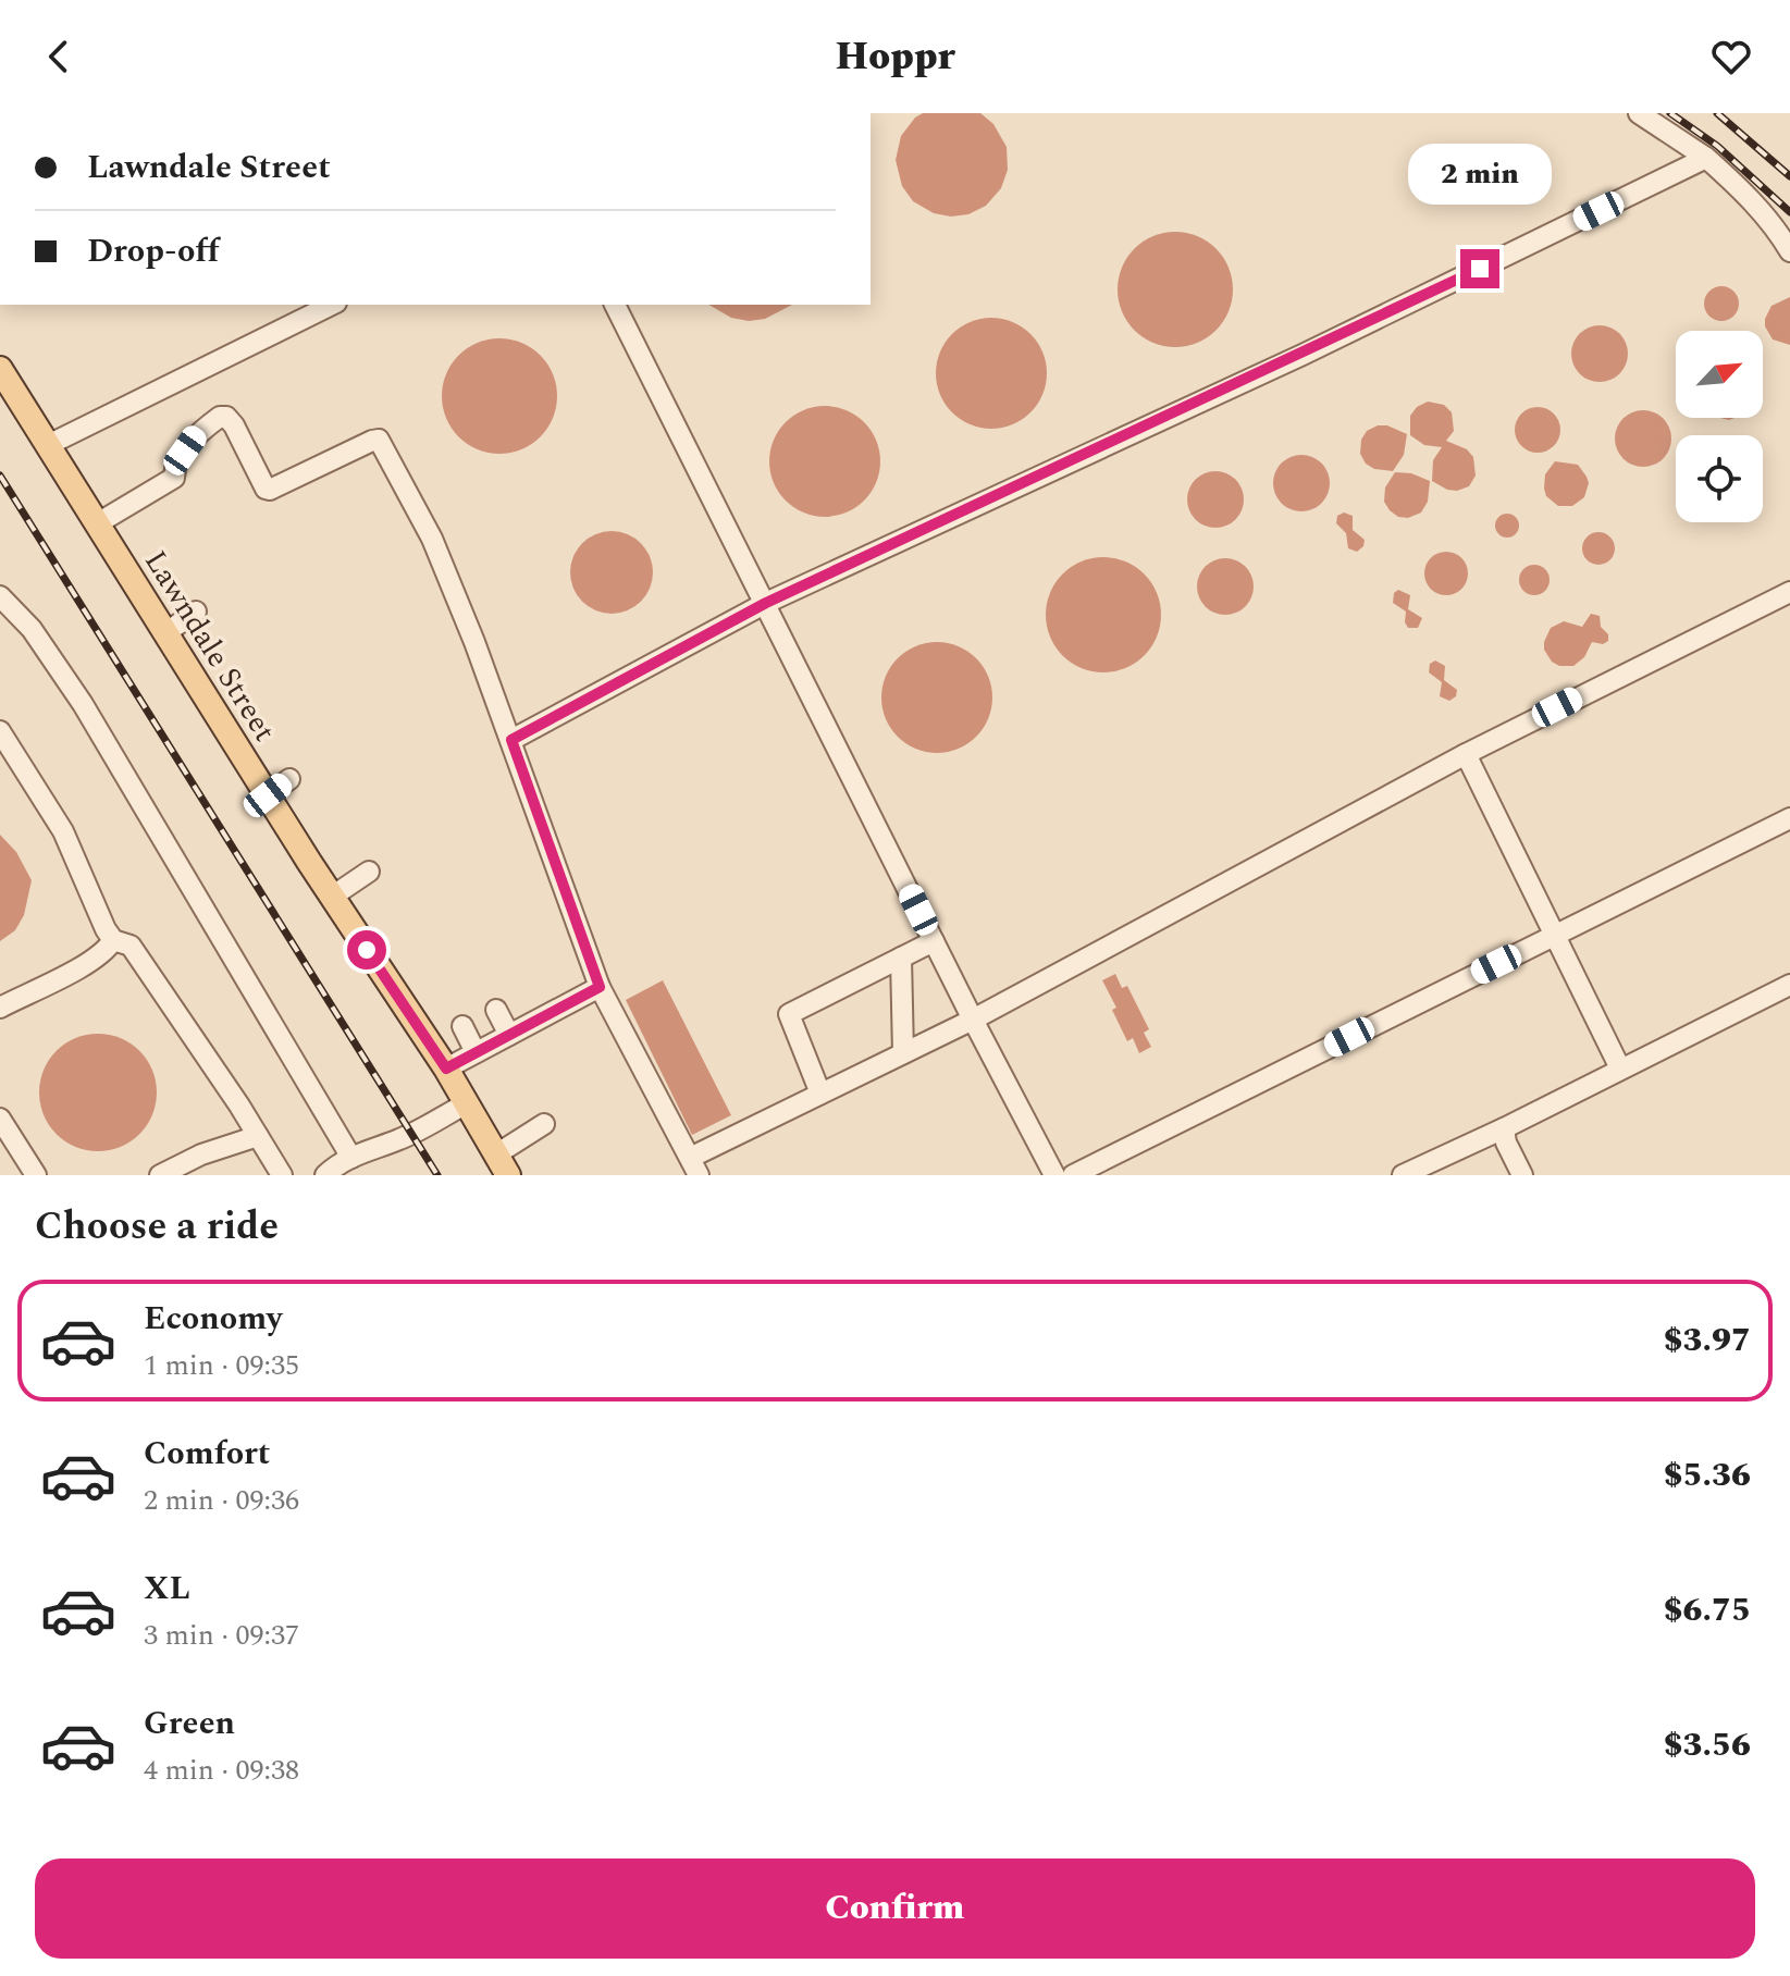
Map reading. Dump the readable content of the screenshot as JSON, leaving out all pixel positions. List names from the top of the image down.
{
  "streets": {
    "main road": ["Lawndale Street"]
  },
  "north": "top right",
  "page": {
    "header": "Hoppr",
    "banner": ["Lawndale Street", "Drop-off"],
    "bubble": "2 min",
    "heading": "Choose a ride",
    "list": [
      {
        "name": "Economy",
        "note": "1 min · 09:35",
        "value": "$3.97"
      },
      {
        "name": "Comfort",
        "note": "2 min · 09:36",
        "value": "$5.36"
      },
      {
        "name": "XL",
        "note": "3 min · 09:37",
        "value": "$6.75"
      },
      {
        "name": "Green",
        "note": "4 min · 09:38",
        "value": "$3.56"
      }
    ],
    "buttons": "Confirm"
  }
}
